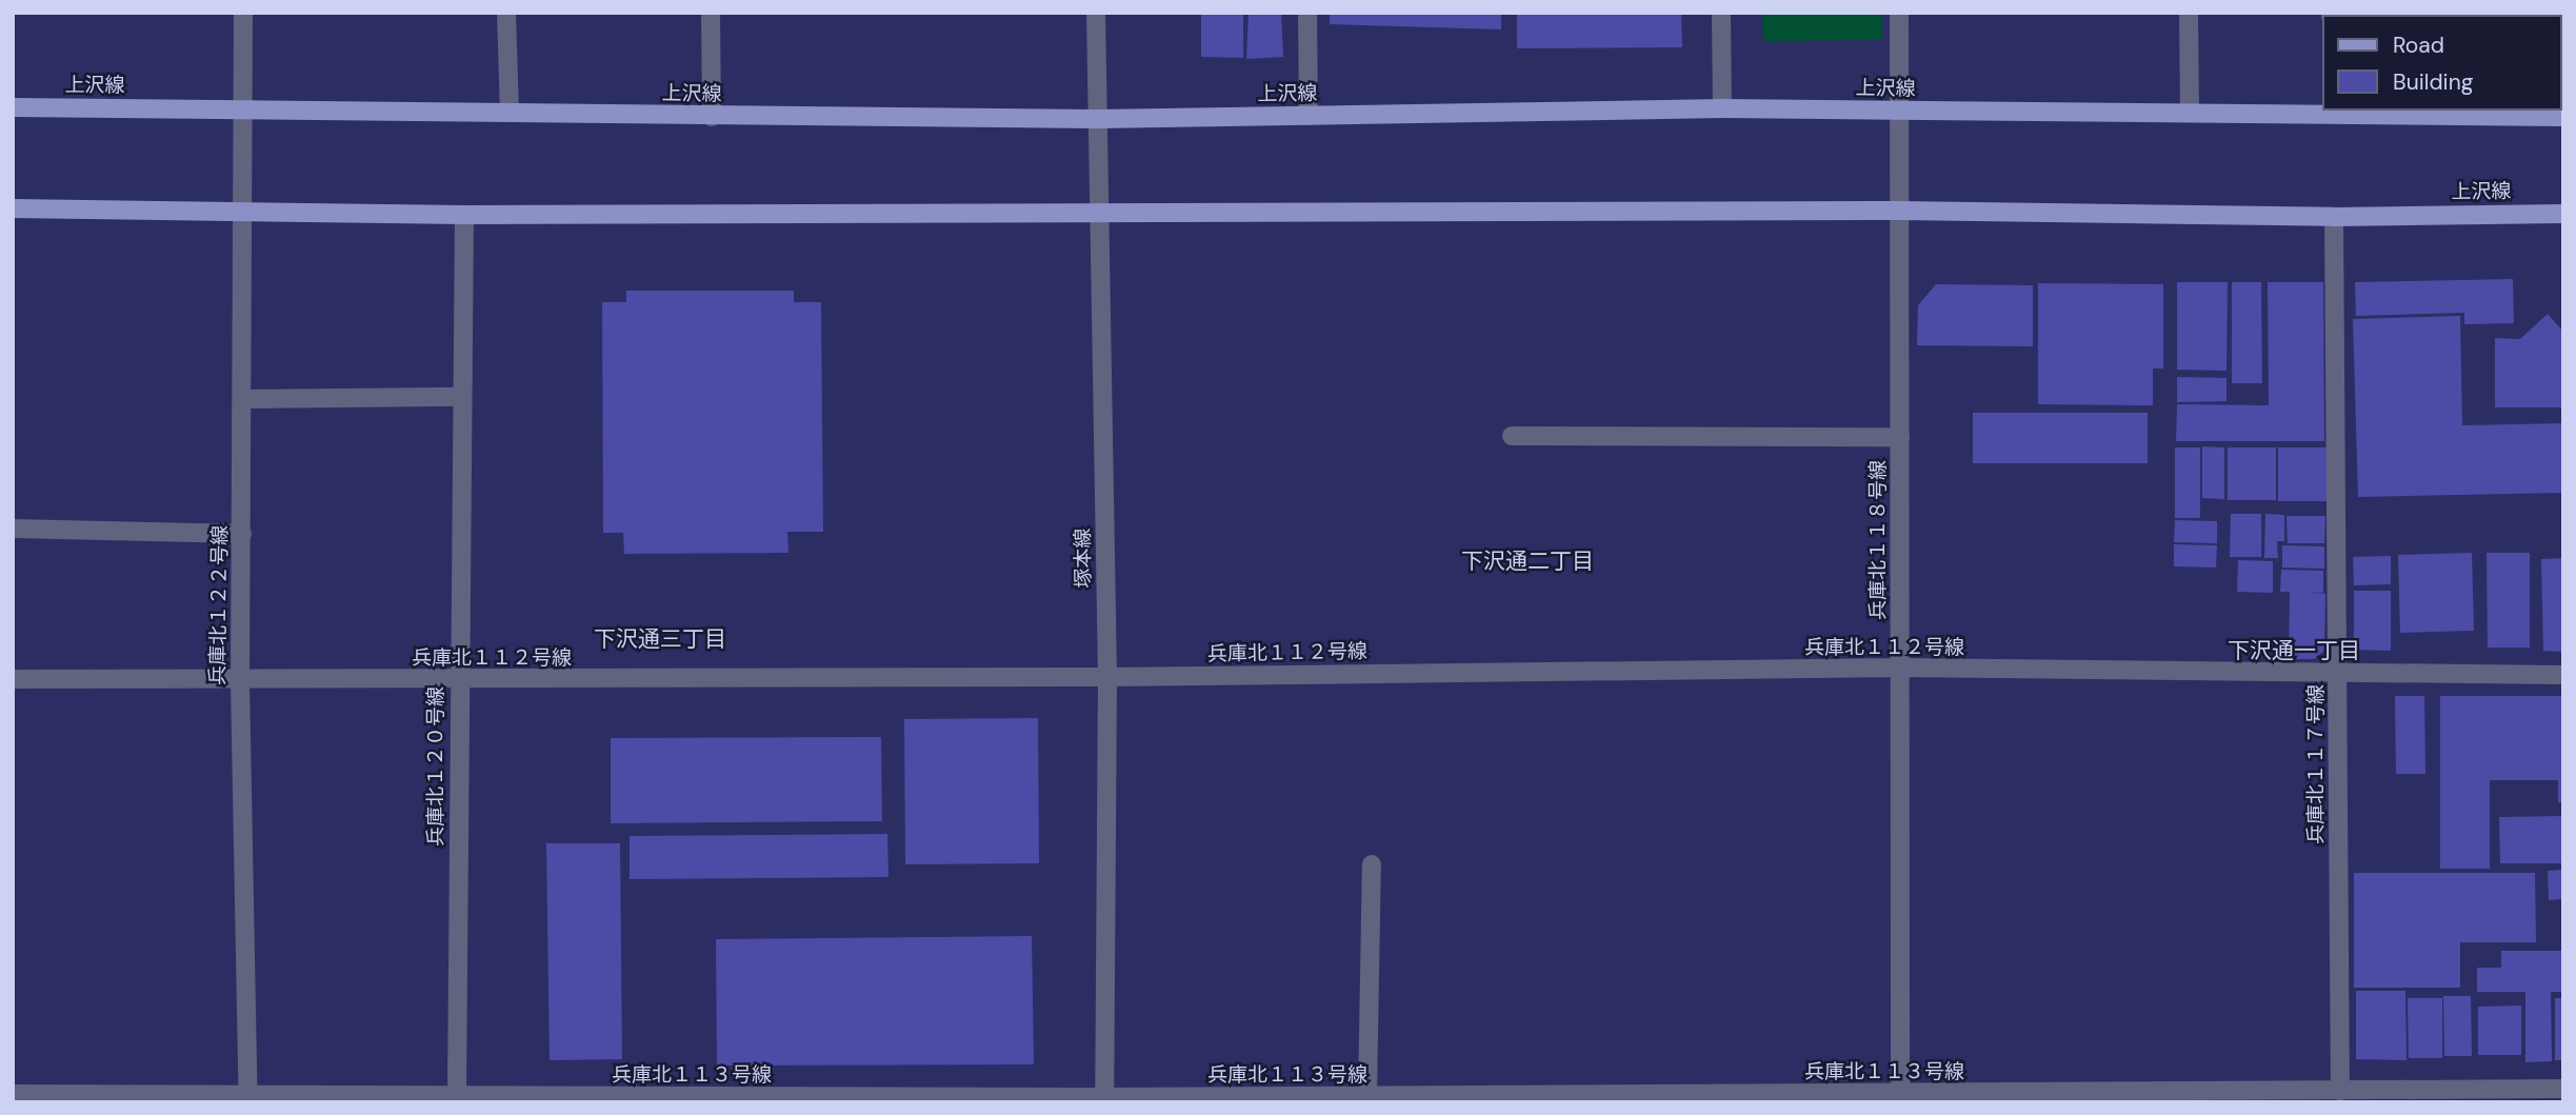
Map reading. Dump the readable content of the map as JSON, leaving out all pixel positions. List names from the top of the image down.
{
  "streets": {
    "main road": ["上沢線"],
    "street": [
      "兵庫北１１８号線",
      "塚本線",
      "兵庫北１２２号線",
      "兵庫北１１２号線",
      "兵庫北１１７号線",
      "兵庫北１２０号線",
      "兵庫北１１３号線"
    ]
  },
  "crossings": [
    ["上沢線", "兵庫北１１８号線"],
    ["上沢線", "塚本線"],
    ["上沢線", "兵庫北１２２号線"],
    ["上沢線", "兵庫北１１７号線"],
    ["上沢線", "兵庫北１２０号線"],
    ["兵庫北１１８号線", "兵庫北１１２号線"],
    ["兵庫北１１８号線", "兵庫北１１３号線"],
    ["塚本線", "兵庫北１１２号線"],
    ["塚本線", "兵庫北１１３号線"],
    ["兵庫北１２２号線", "兵庫北１１２号線"],
    ["兵庫北１２２号線", "兵庫北１１３号線"],
    ["兵庫北１１２号線", "兵庫北１１７号線"],
    ["兵庫北１１２号線", "兵庫北１２０号線"],
    ["兵庫北１１７号線", "兵庫北１１３号線"],
    ["兵庫北１２０号線", "兵庫北１１３号線"]
  ],
  "districts": ["下沢通二丁目", "下沢通三丁目", "下沢通一丁目"],
  "legend": ["Road", "Building"]
}
